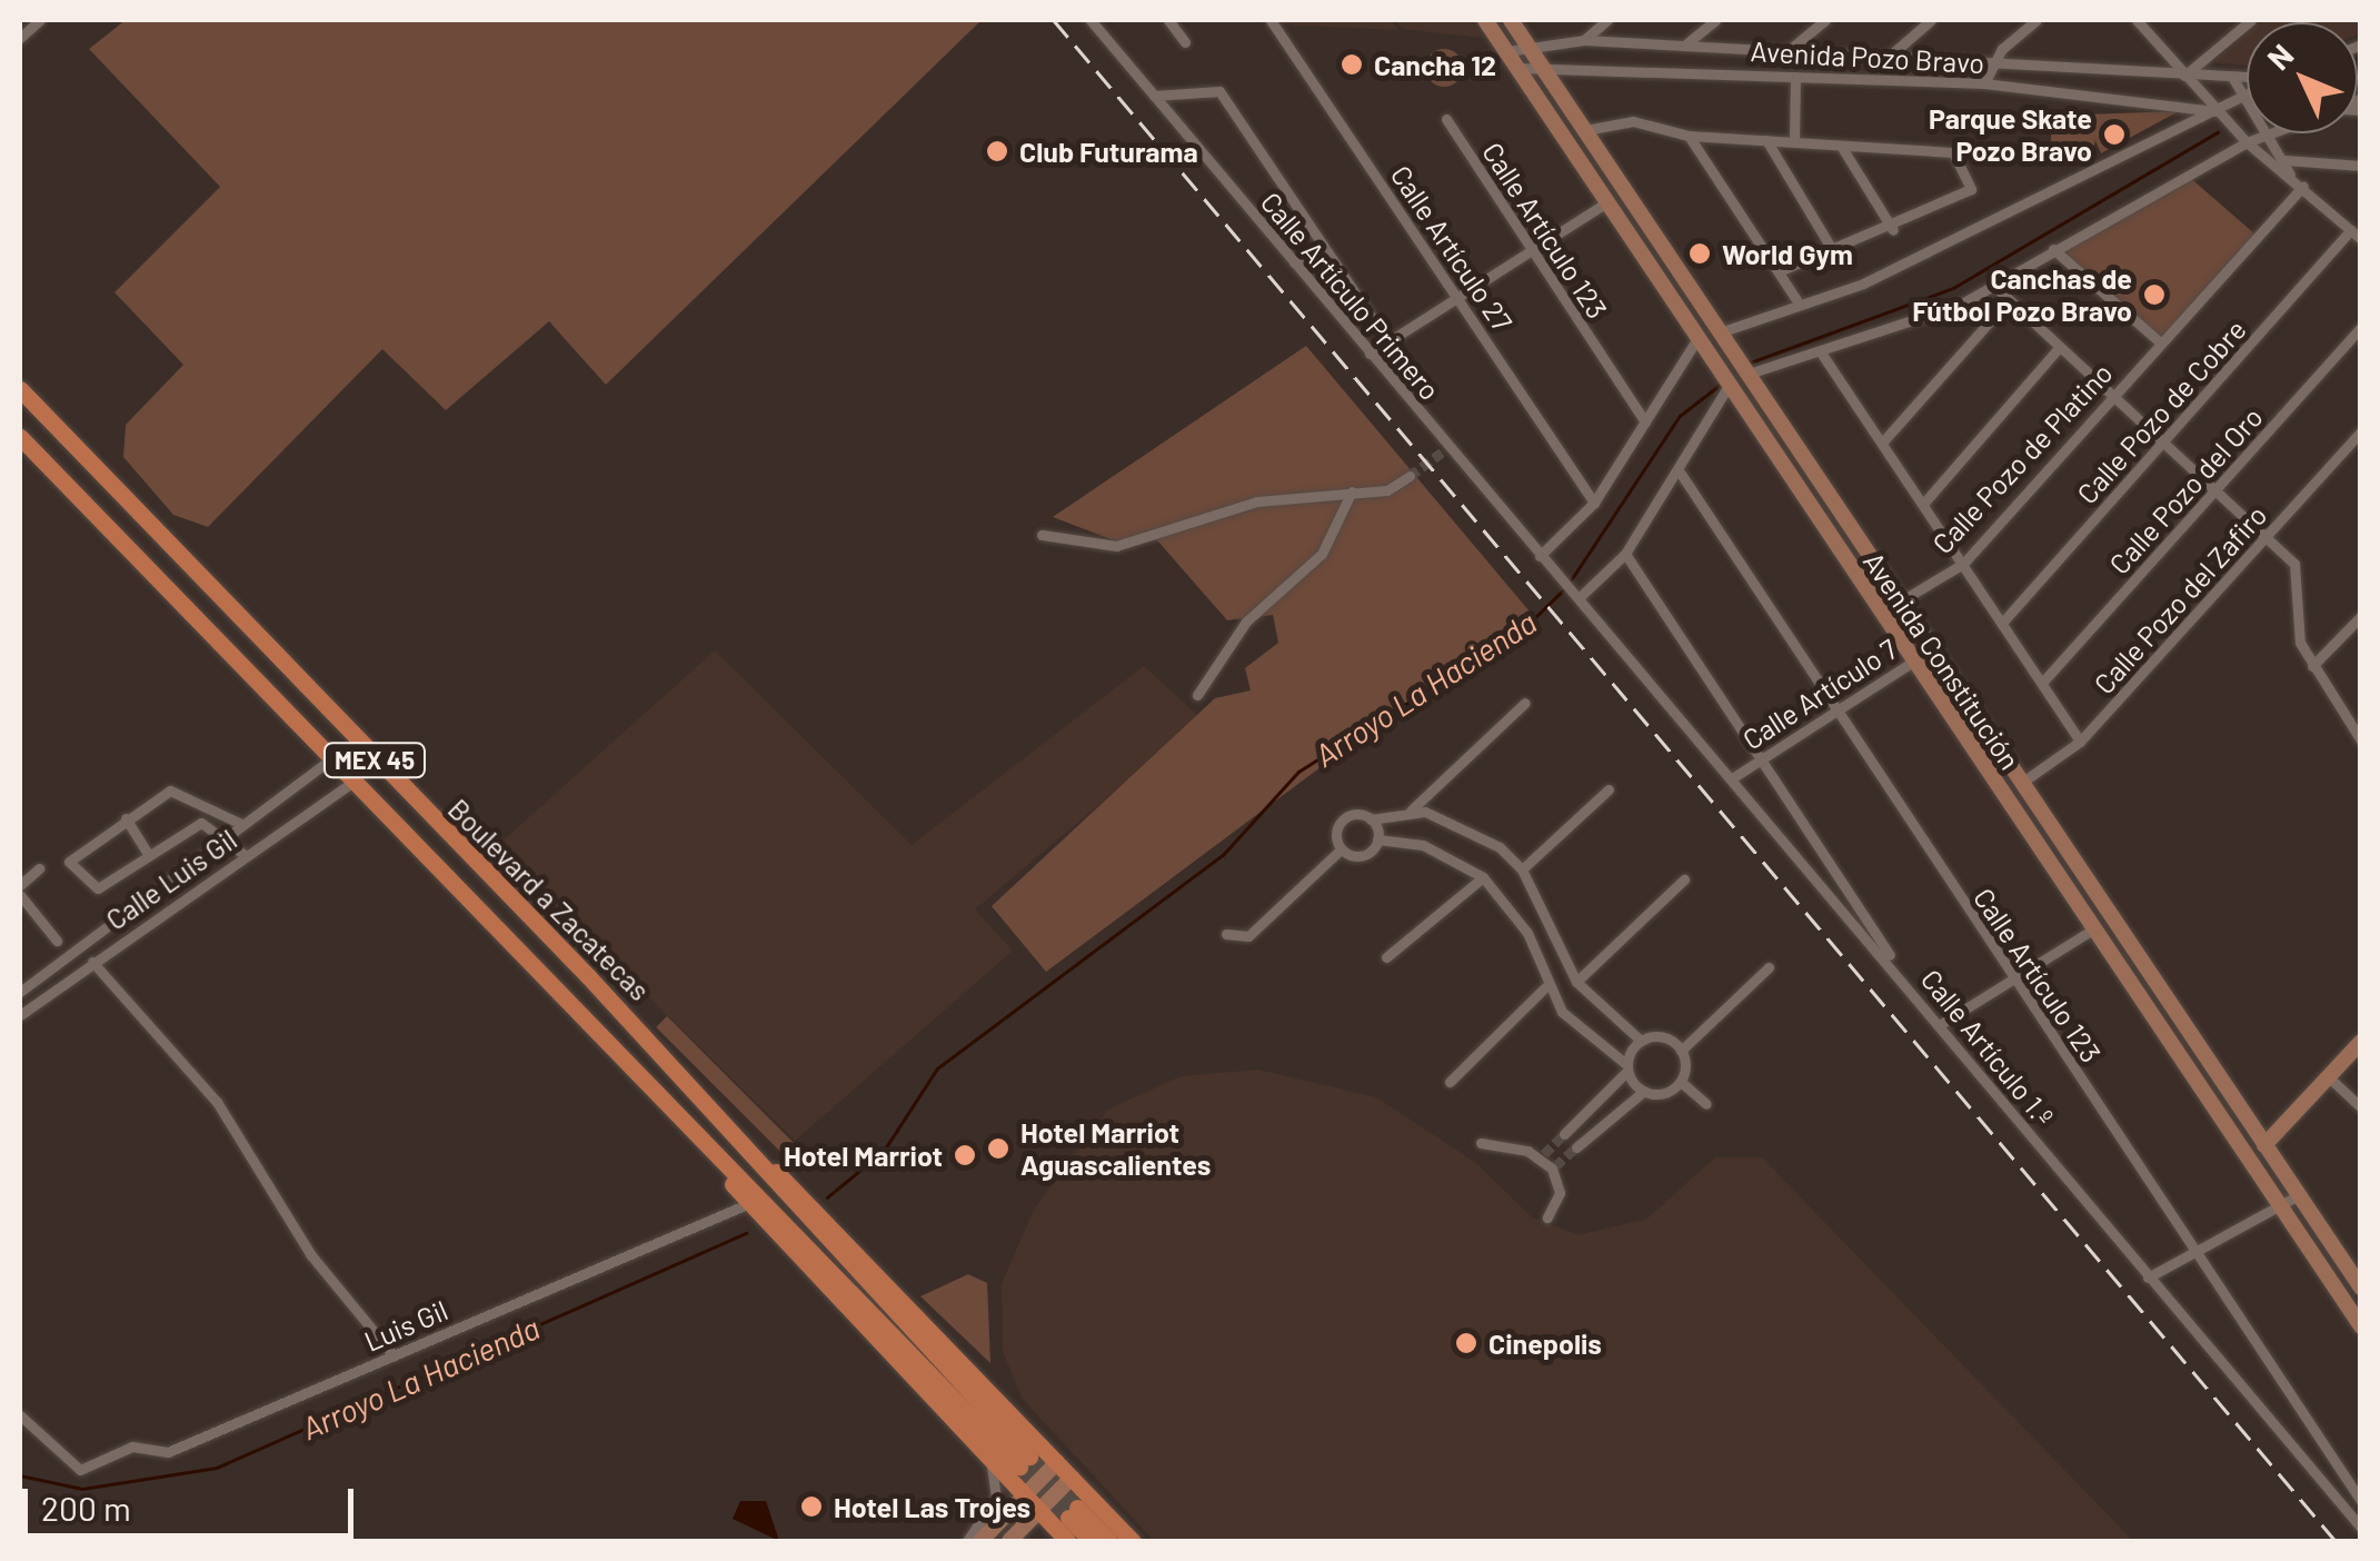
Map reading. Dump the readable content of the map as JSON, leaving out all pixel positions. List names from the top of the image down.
{
  "streets": {
    "main road": ["Avenida Constitución", "MEX 45", "Boulevard a Zacatecas"],
    "street": [
      "Avenida Pozo Bravo",
      "Calle Artículo 123",
      "Calle Artículo 27",
      "Calle Artículo Primero",
      "Calle Pozo de Cobre",
      "Calle Pozo de Platino",
      "Calle Pozo del Oro",
      "Calle Pozo del Zafiro",
      "Calle Artículo 7",
      "Calle Luis Gil",
      "Calle Artículo 1.º",
      "Luis Gil"
    ]
  },
  "crossings": [
    ["Avenida Pozo Bravo", "Avenida Constitución"],
    ["Calle Artículo 123", "Calle Artículo 7"],
    ["Calle Artículo Primero", "Calle Artículo 1.º"],
    ["Calle Pozo de Platino", "Avenida Constitución"],
    ["Calle Pozo del Zafiro", "Avenida Constitución"],
    ["Avenida Constitución", "Calle Artículo 7"],
    ["Calle Artículo 7", "Calle Artículo 1.º"],
    ["Calle Luis Gil", "Boulevard a Zacatecas"],
    ["Boulevard a Zacatecas", "Luis Gil"]
  ],
  "water": ["Arroyo La Hacienda"],
  "places": [
    "Cancha 12",
    "Parque Skate Pozo Bravo",
    "Club Futurama",
    "World Gym",
    "Canchas de Fútbol Pozo Bravo",
    "Hotel Marriot Aguascalientes",
    "Hotel Marriot",
    "Cinepolis",
    "Hotel Las Trojes"
  ],
  "scale_bar": "200 m",
  "north": "top left"
}
